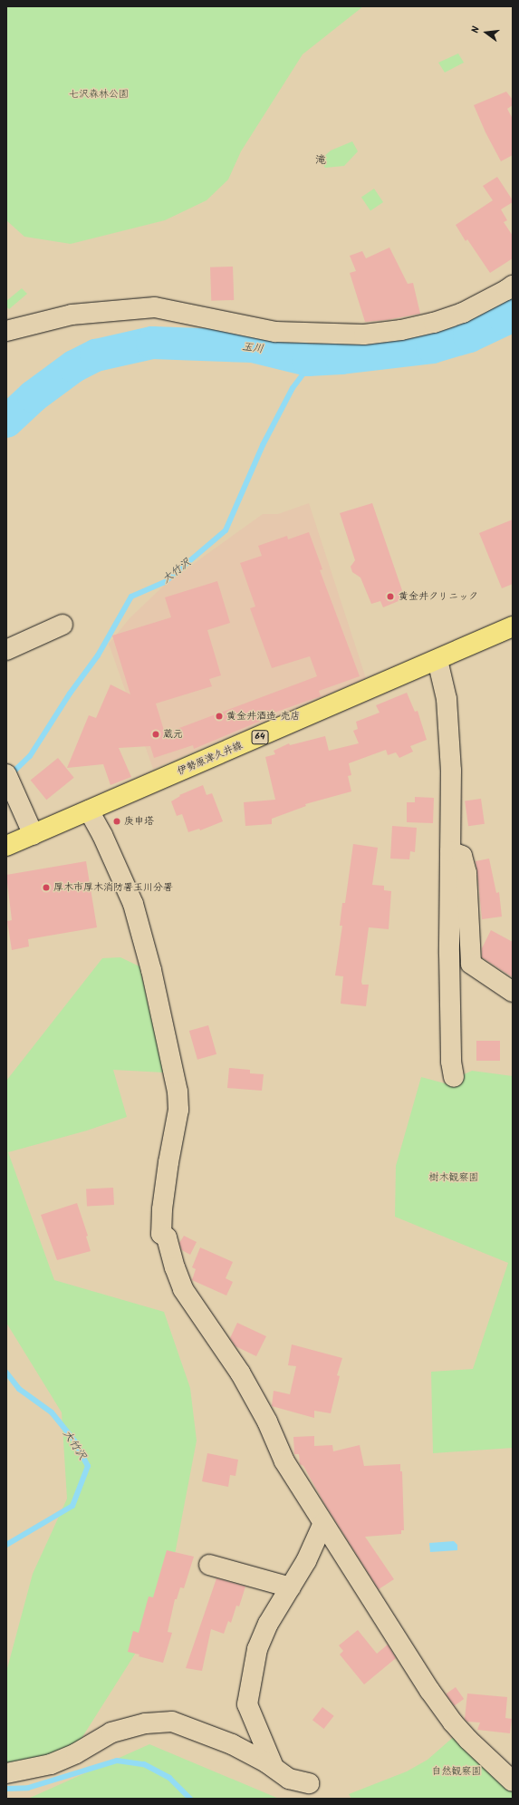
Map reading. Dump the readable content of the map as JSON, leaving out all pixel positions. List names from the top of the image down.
{
  "streets": {
    "main road": ["64", "伊勢原津久井線"]
  },
  "districts": ["滝"],
  "water": ["玉川", "大竹沢"],
  "parks": ["七沢森林公園", "樹木観察園", "自然観察園"],
  "places": [
    "黄金井クリニック",
    "黄金井酒造 売店",
    "蔵元",
    "庚申塔",
    "厚木市厚木消防署玉川分署"
  ],
  "north": "left"
}
